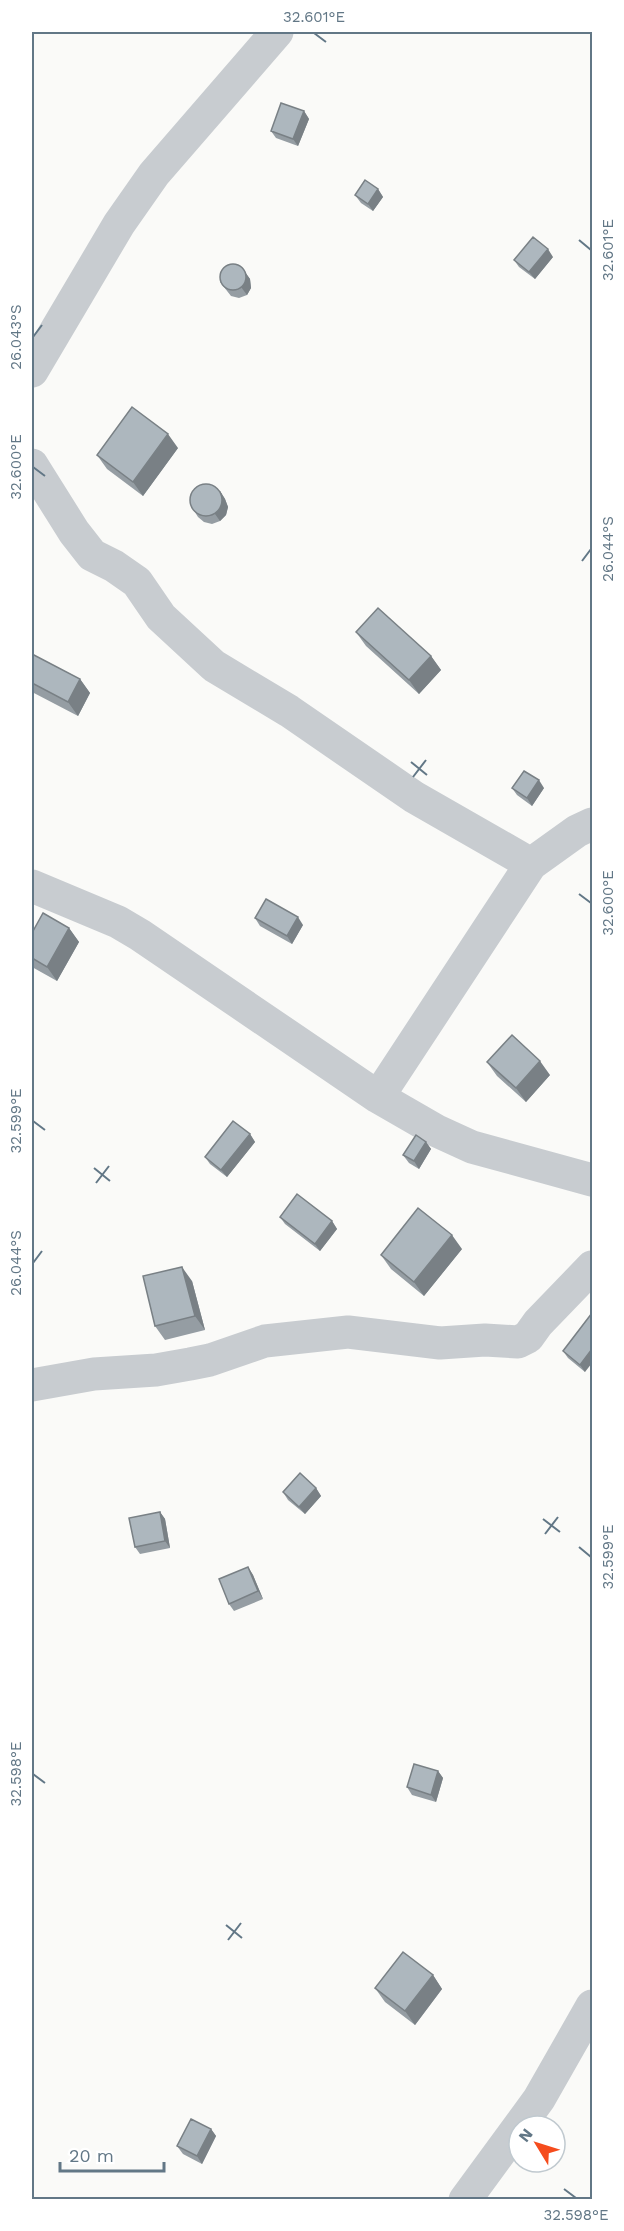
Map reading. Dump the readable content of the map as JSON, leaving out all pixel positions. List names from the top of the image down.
{
  "scale_bar": "20 m",
  "north": "top left",
  "coordinates": [
    "32.601°E",
    "26.043°S",
    "32.600°E",
    "26.044°S",
    "32.599°E",
    "32.598°E"
  ]
}
